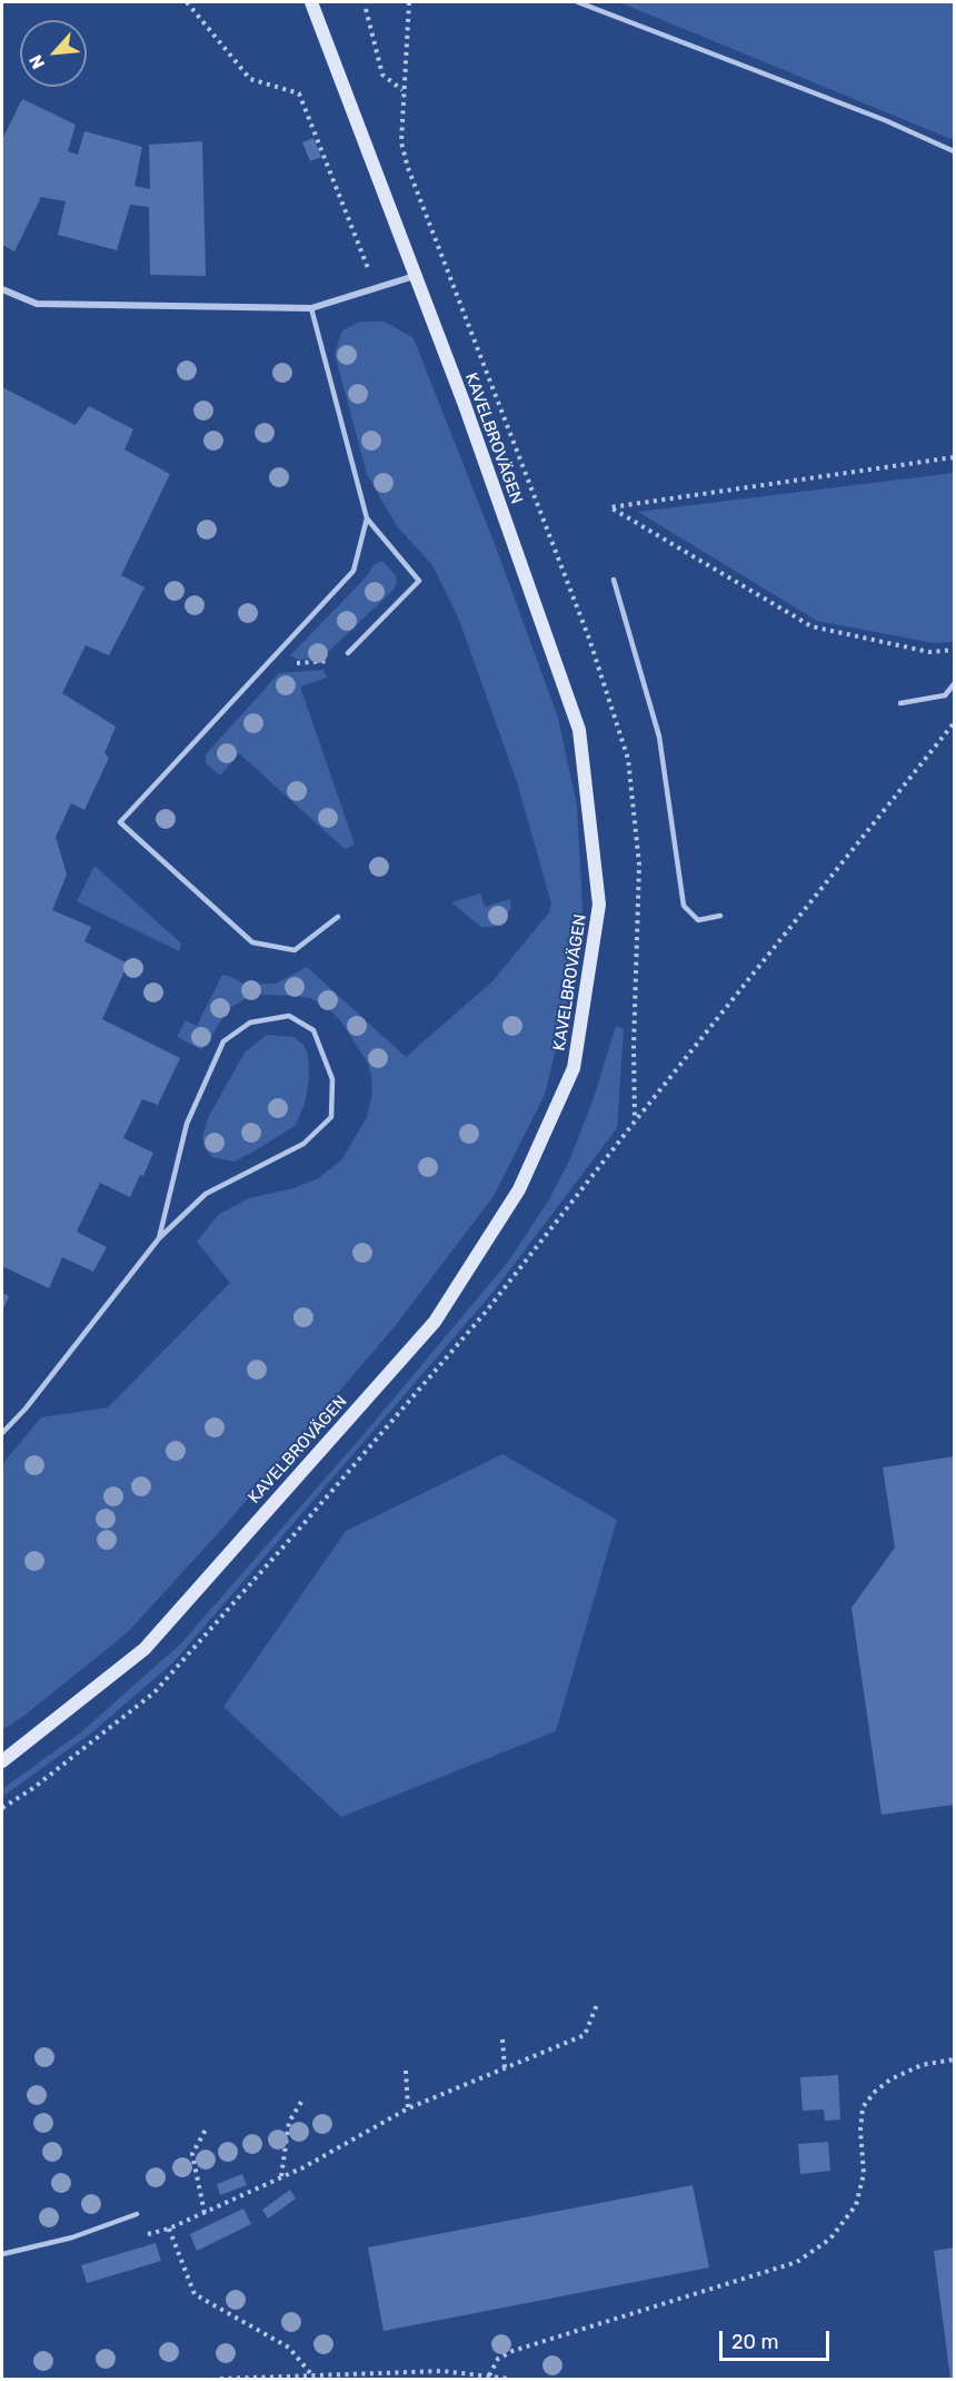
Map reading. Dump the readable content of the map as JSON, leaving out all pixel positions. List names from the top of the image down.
{
  "streets": {
    "main road": ["KAVELBROVÄGEN"]
  },
  "scale_bar": "20 m",
  "north": "bottom left"
}
